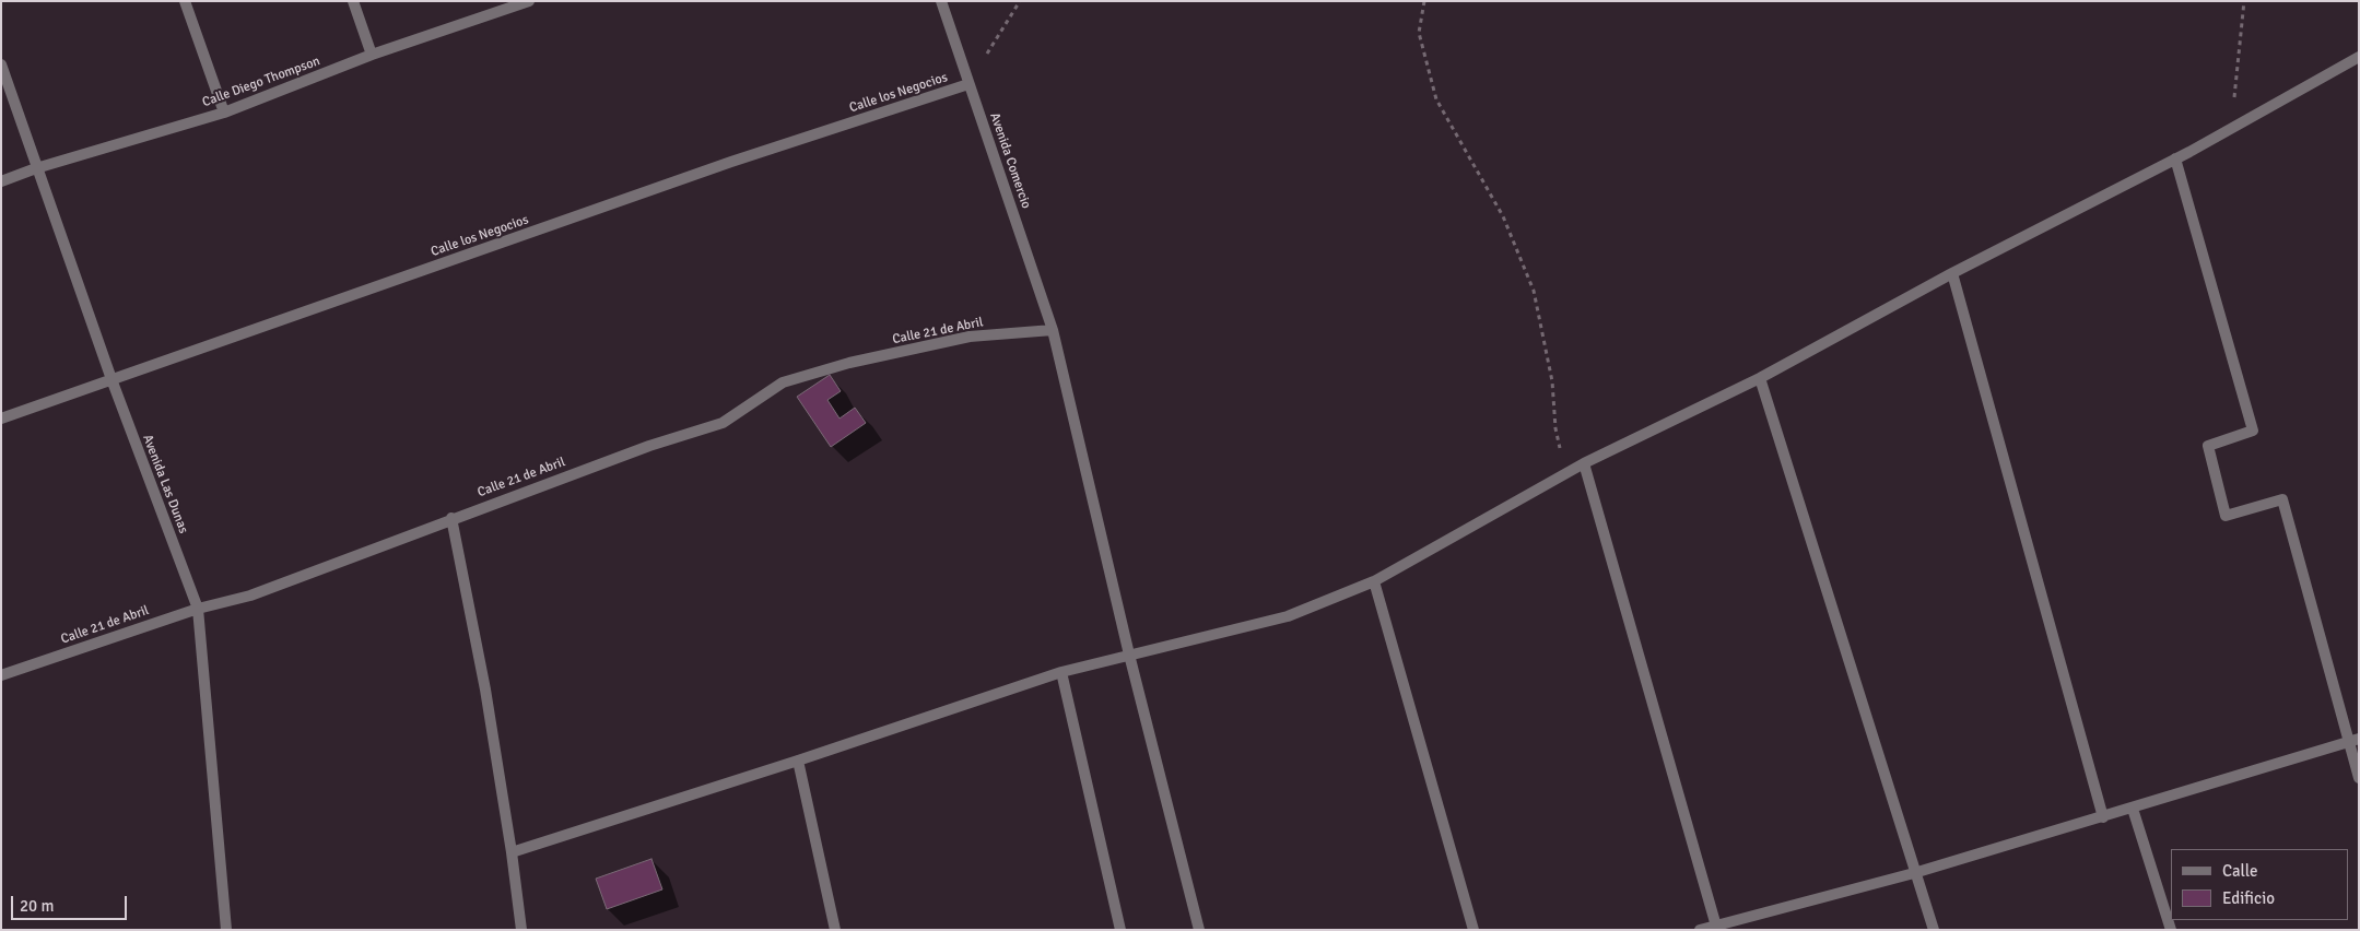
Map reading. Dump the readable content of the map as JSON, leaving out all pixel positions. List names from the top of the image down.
{
  "streets": {
    "street": [
      "Calle Diego Thompson",
      "Calle los Negocios",
      "Avenida Comercio",
      "Calle 21 de Abril",
      "Avenida Las Dunas"
    ]
  },
  "crossings": [
    ["Calle Diego Thompson", "Avenida Las Dunas"],
    ["Calle los Negocios", "Avenida Comercio"],
    ["Calle los Negocios", "Avenida Las Dunas"],
    ["Avenida Comercio", "Calle 21 de Abril"],
    ["Calle 21 de Abril", "Avenida Las Dunas"]
  ],
  "legend": ["Calle", "Edificio"],
  "scale_bar": "20 m"
}
